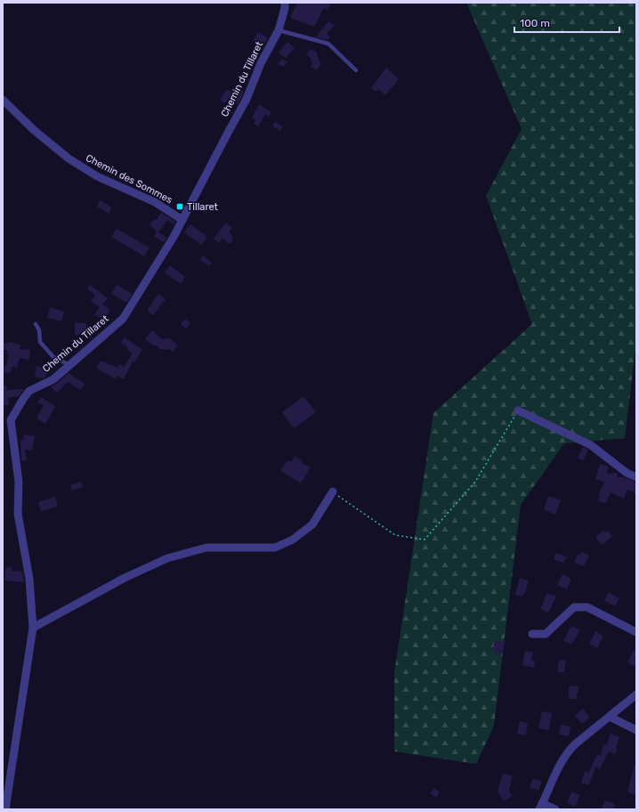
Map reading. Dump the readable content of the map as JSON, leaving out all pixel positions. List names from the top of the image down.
{
  "streets": {
    "street": ["Chemin du Tillaret", "Chemin des Sommes"]
  },
  "crossings": [
    ["Chemin du Tillaret", "Chemin des Sommes"]
  ],
  "places": {
    "transit": ["Tillaret"]
  },
  "scale_bar": "100 m"
}
